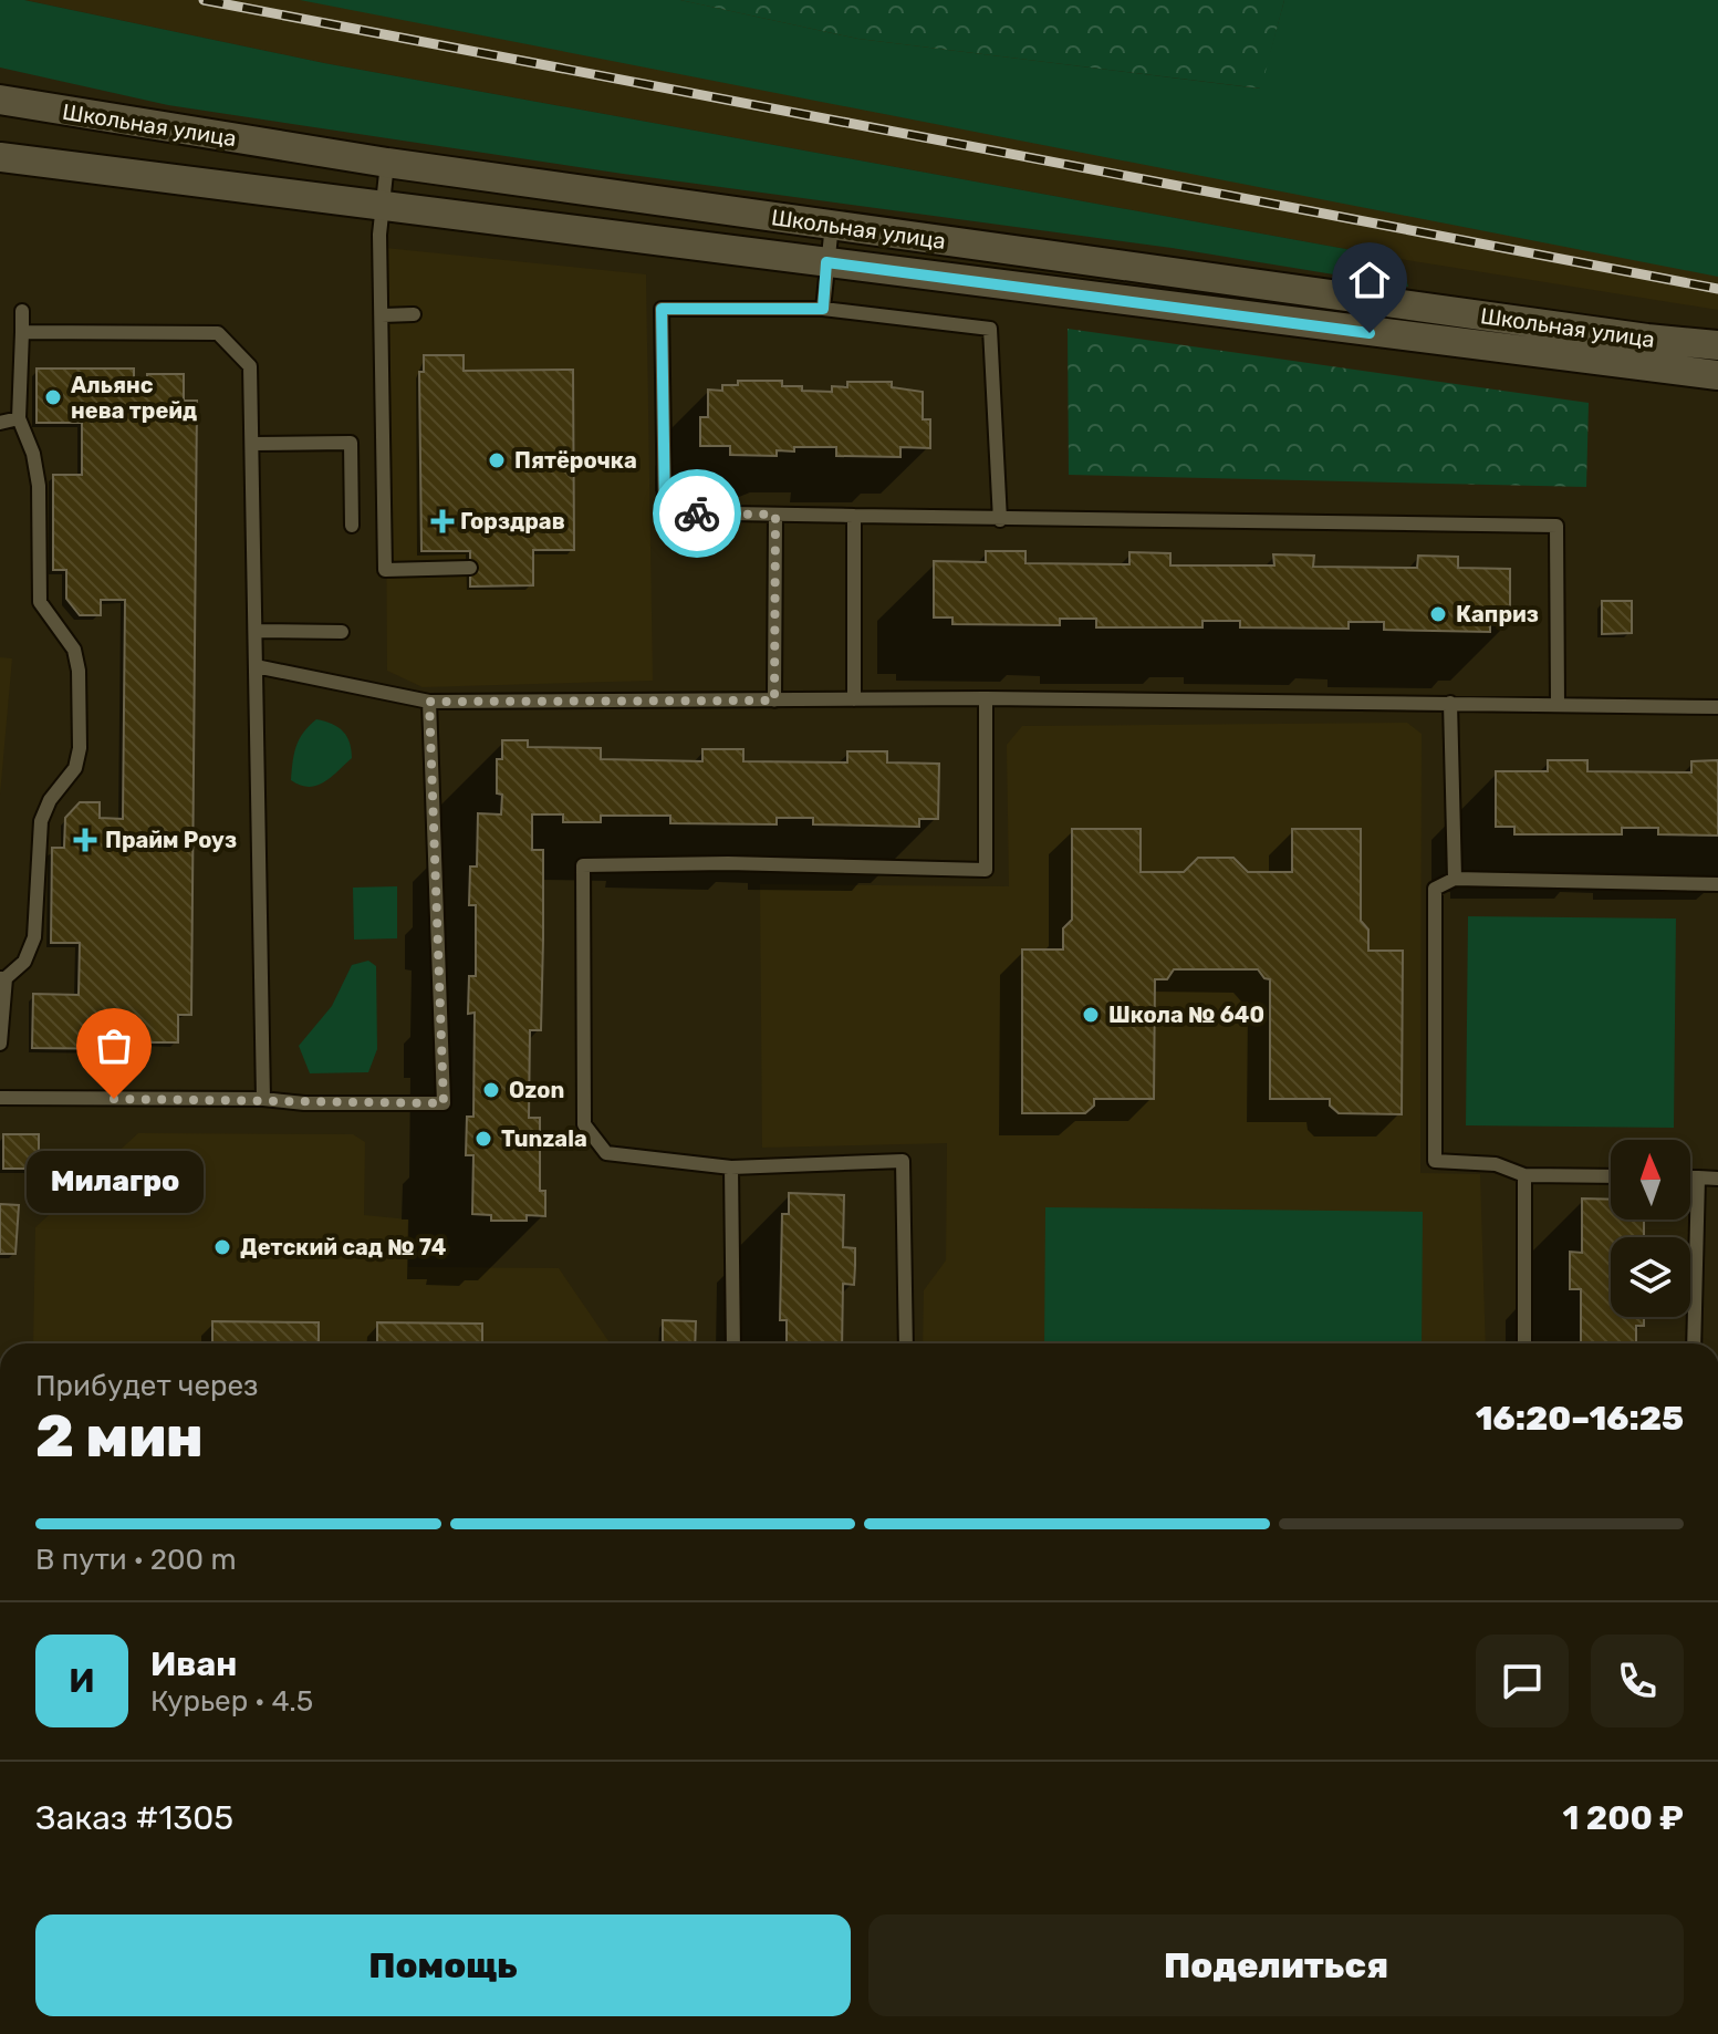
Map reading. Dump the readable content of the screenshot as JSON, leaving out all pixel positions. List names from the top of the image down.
{
  "streets": {
    "street": ["Школьная улица"]
  },
  "places": {
    "other": [
      "Альянс нева трейд",
      "Пятёрочка",
      "Каприз",
      "Школа № 640",
      "Ozon",
      "Милагро",
      "Tunzala",
      "Детский сад № 74"
    ],
    "health": ["Горздрав", "Прайм Роуз"]
  },
  "north": "top",
  "page": {
    "bubble": "Милагро",
    "heading": ["2 мин", "Прибудет через", "16:20–16:25"],
    "panel": [
      "Иван",
      "Курьер · 4.5",
      "Заказ #1305",
      "1 200 ₽"
    ],
    "bar": "В пути · 200 m",
    "round": "И",
    "buttons": ["Помощь", "Поделиться"]
  }
}
